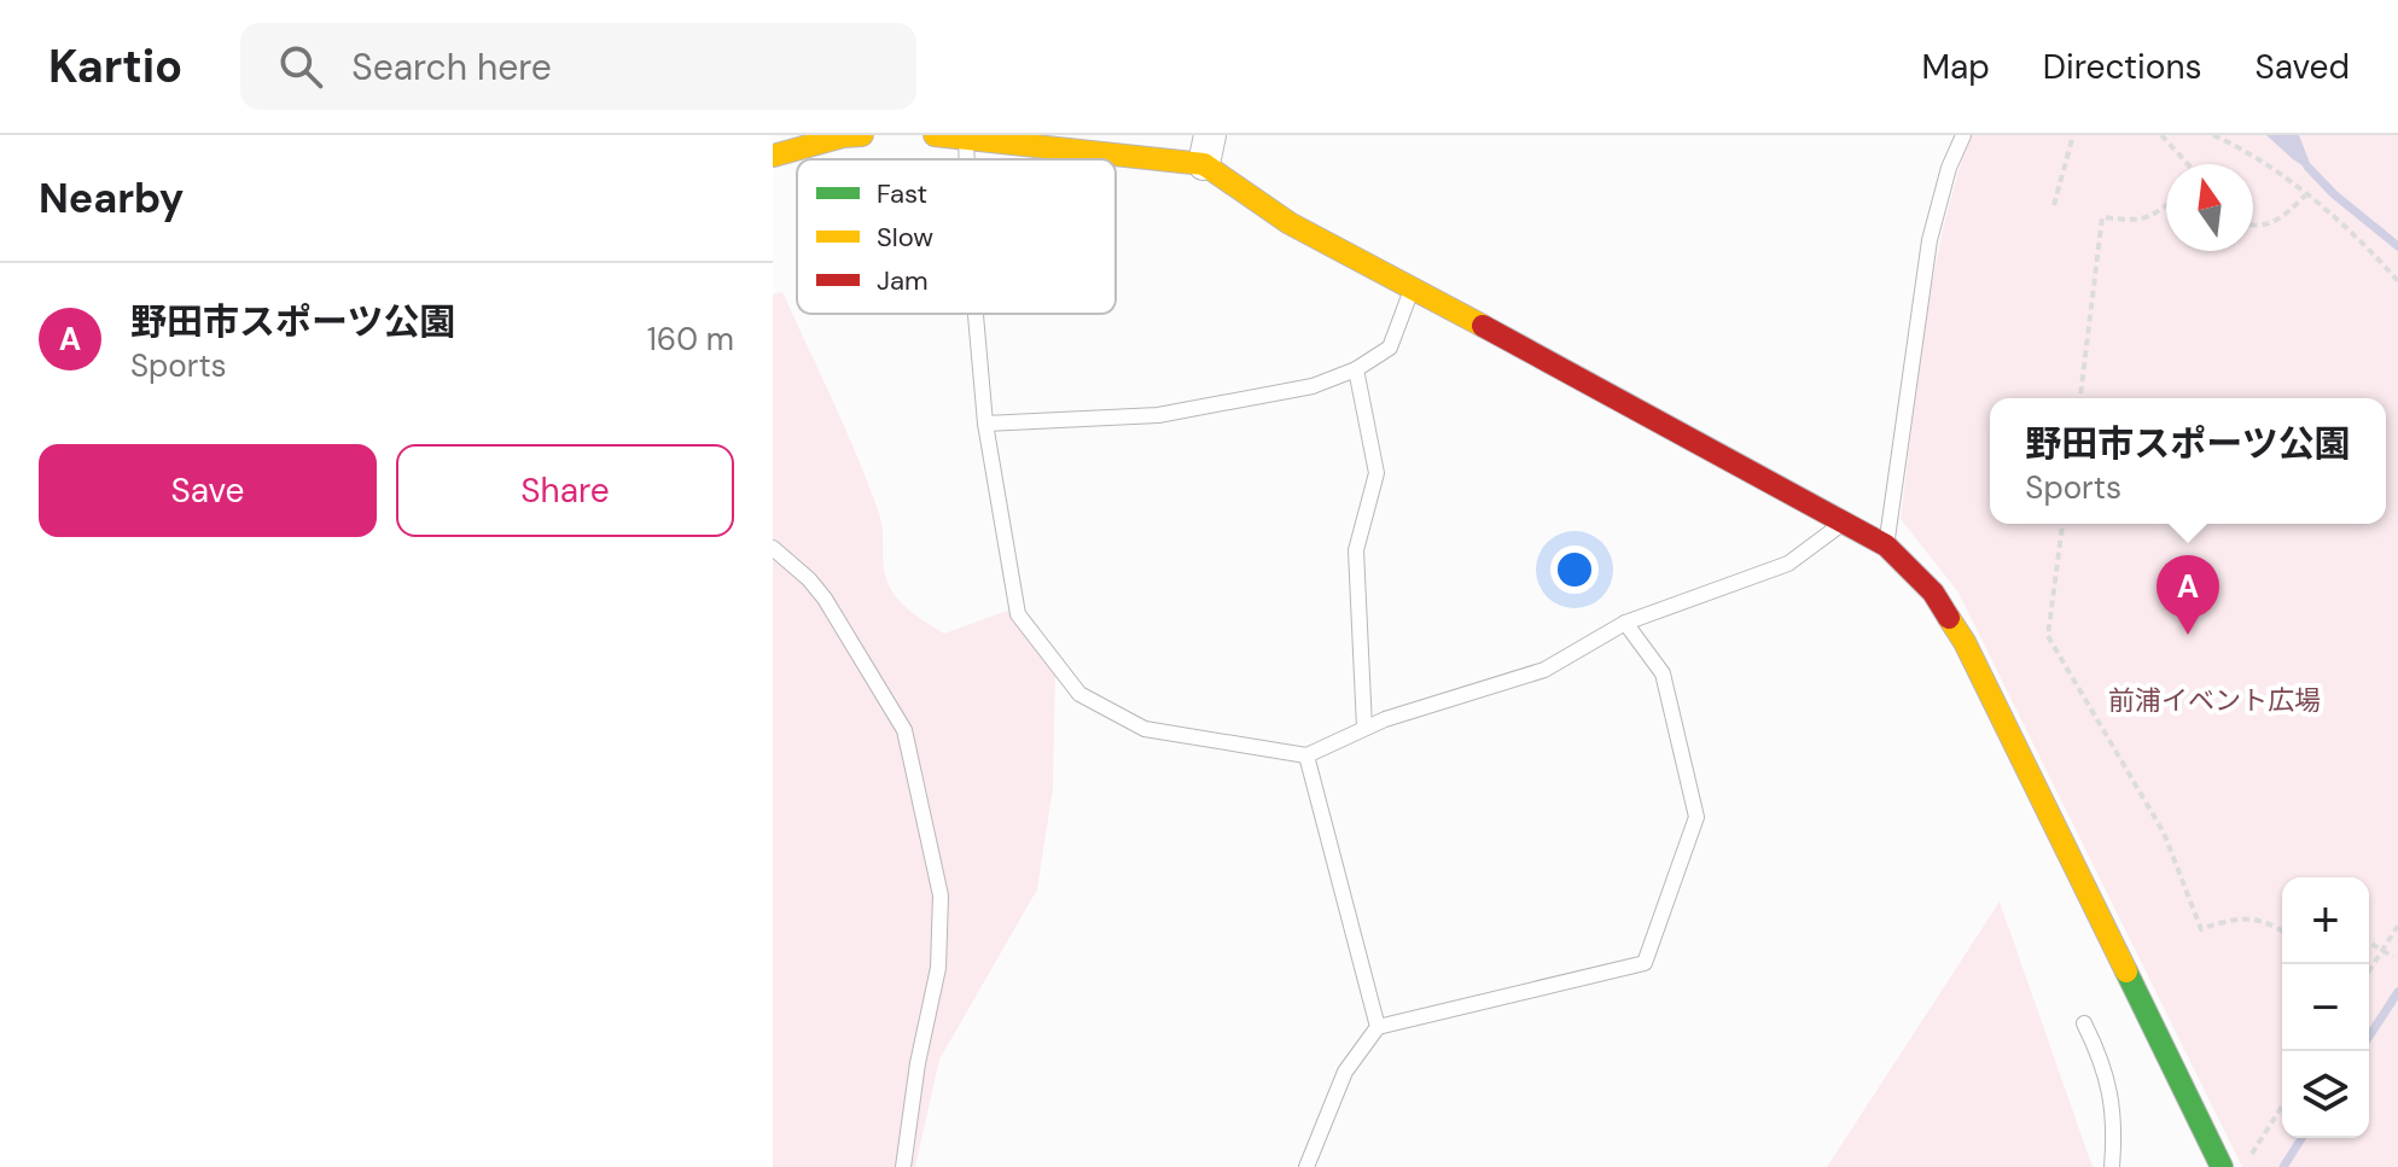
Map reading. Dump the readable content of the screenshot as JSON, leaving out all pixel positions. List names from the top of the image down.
{
  "parks": ["前浦イベント広場"],
  "legend": ["Fast", "Slow", "Jam"],
  "north": "top",
  "page": {
    "header": "Kartio",
    "search": "Search here",
    "nav": ["Map", "Directions", "Saved"],
    "heading": "Nearby",
    "list": [
      {
        "mark": "A",
        "name": "野田市スポーツ公園",
        "note": "Sports",
        "value": "160 m"
      }
    ],
    "popup": ["野田市スポーツ公園", "Sports"],
    "buttons": ["Save", "Share"],
    "pins": "A",
    "map_buttons": ["+", "−"]
  }
}
